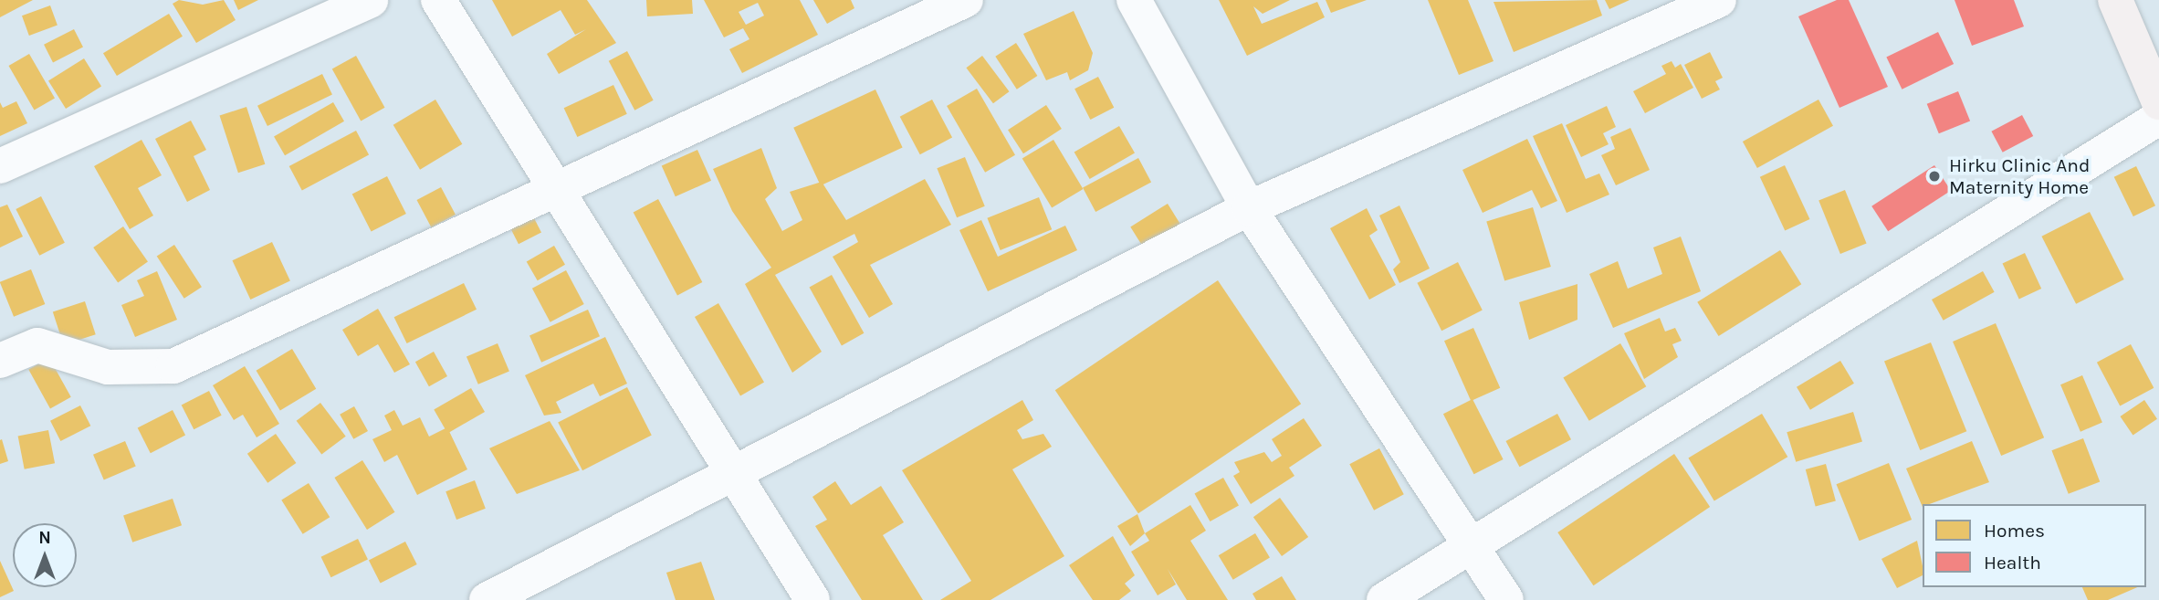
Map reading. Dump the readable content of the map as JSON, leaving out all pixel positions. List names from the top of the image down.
{
  "places": ["Hirku Clinic And Maternity Home"],
  "legend": ["Homes", "Health"],
  "north": "top"
}
